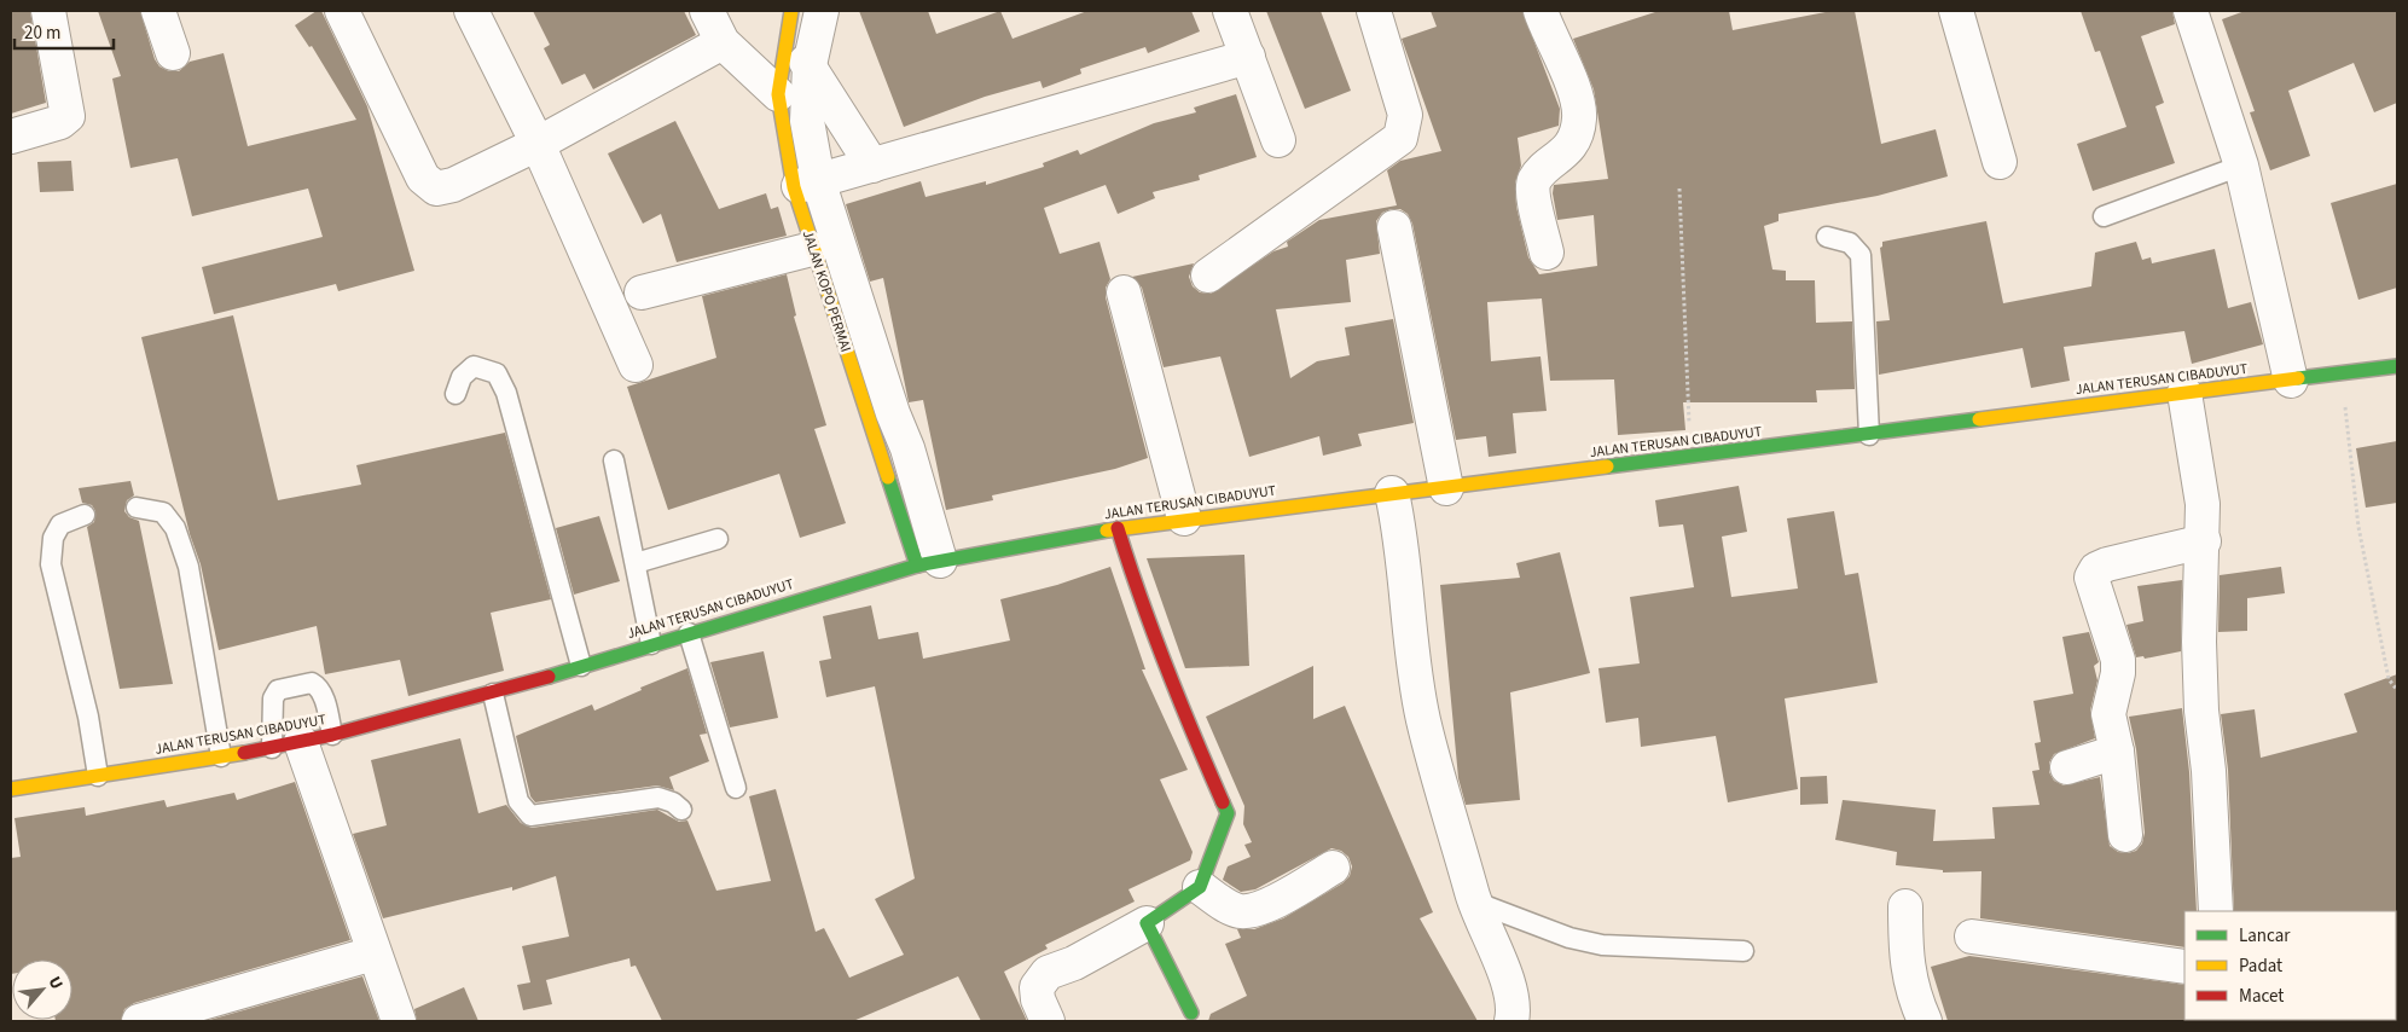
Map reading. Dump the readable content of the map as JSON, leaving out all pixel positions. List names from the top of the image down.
{
  "streets": {
    "main road": ["JALAN KOPO PERMAI", "JALAN TERUSAN CIBADUYUT"]
  },
  "crossings": [
    ["JALAN KOPO PERMAI", "JALAN TERUSAN CIBADUYUT"]
  ],
  "legend": ["Lancar", "Padat", "Macet"],
  "scale_bar": "20 m",
  "north": "top right"
}
